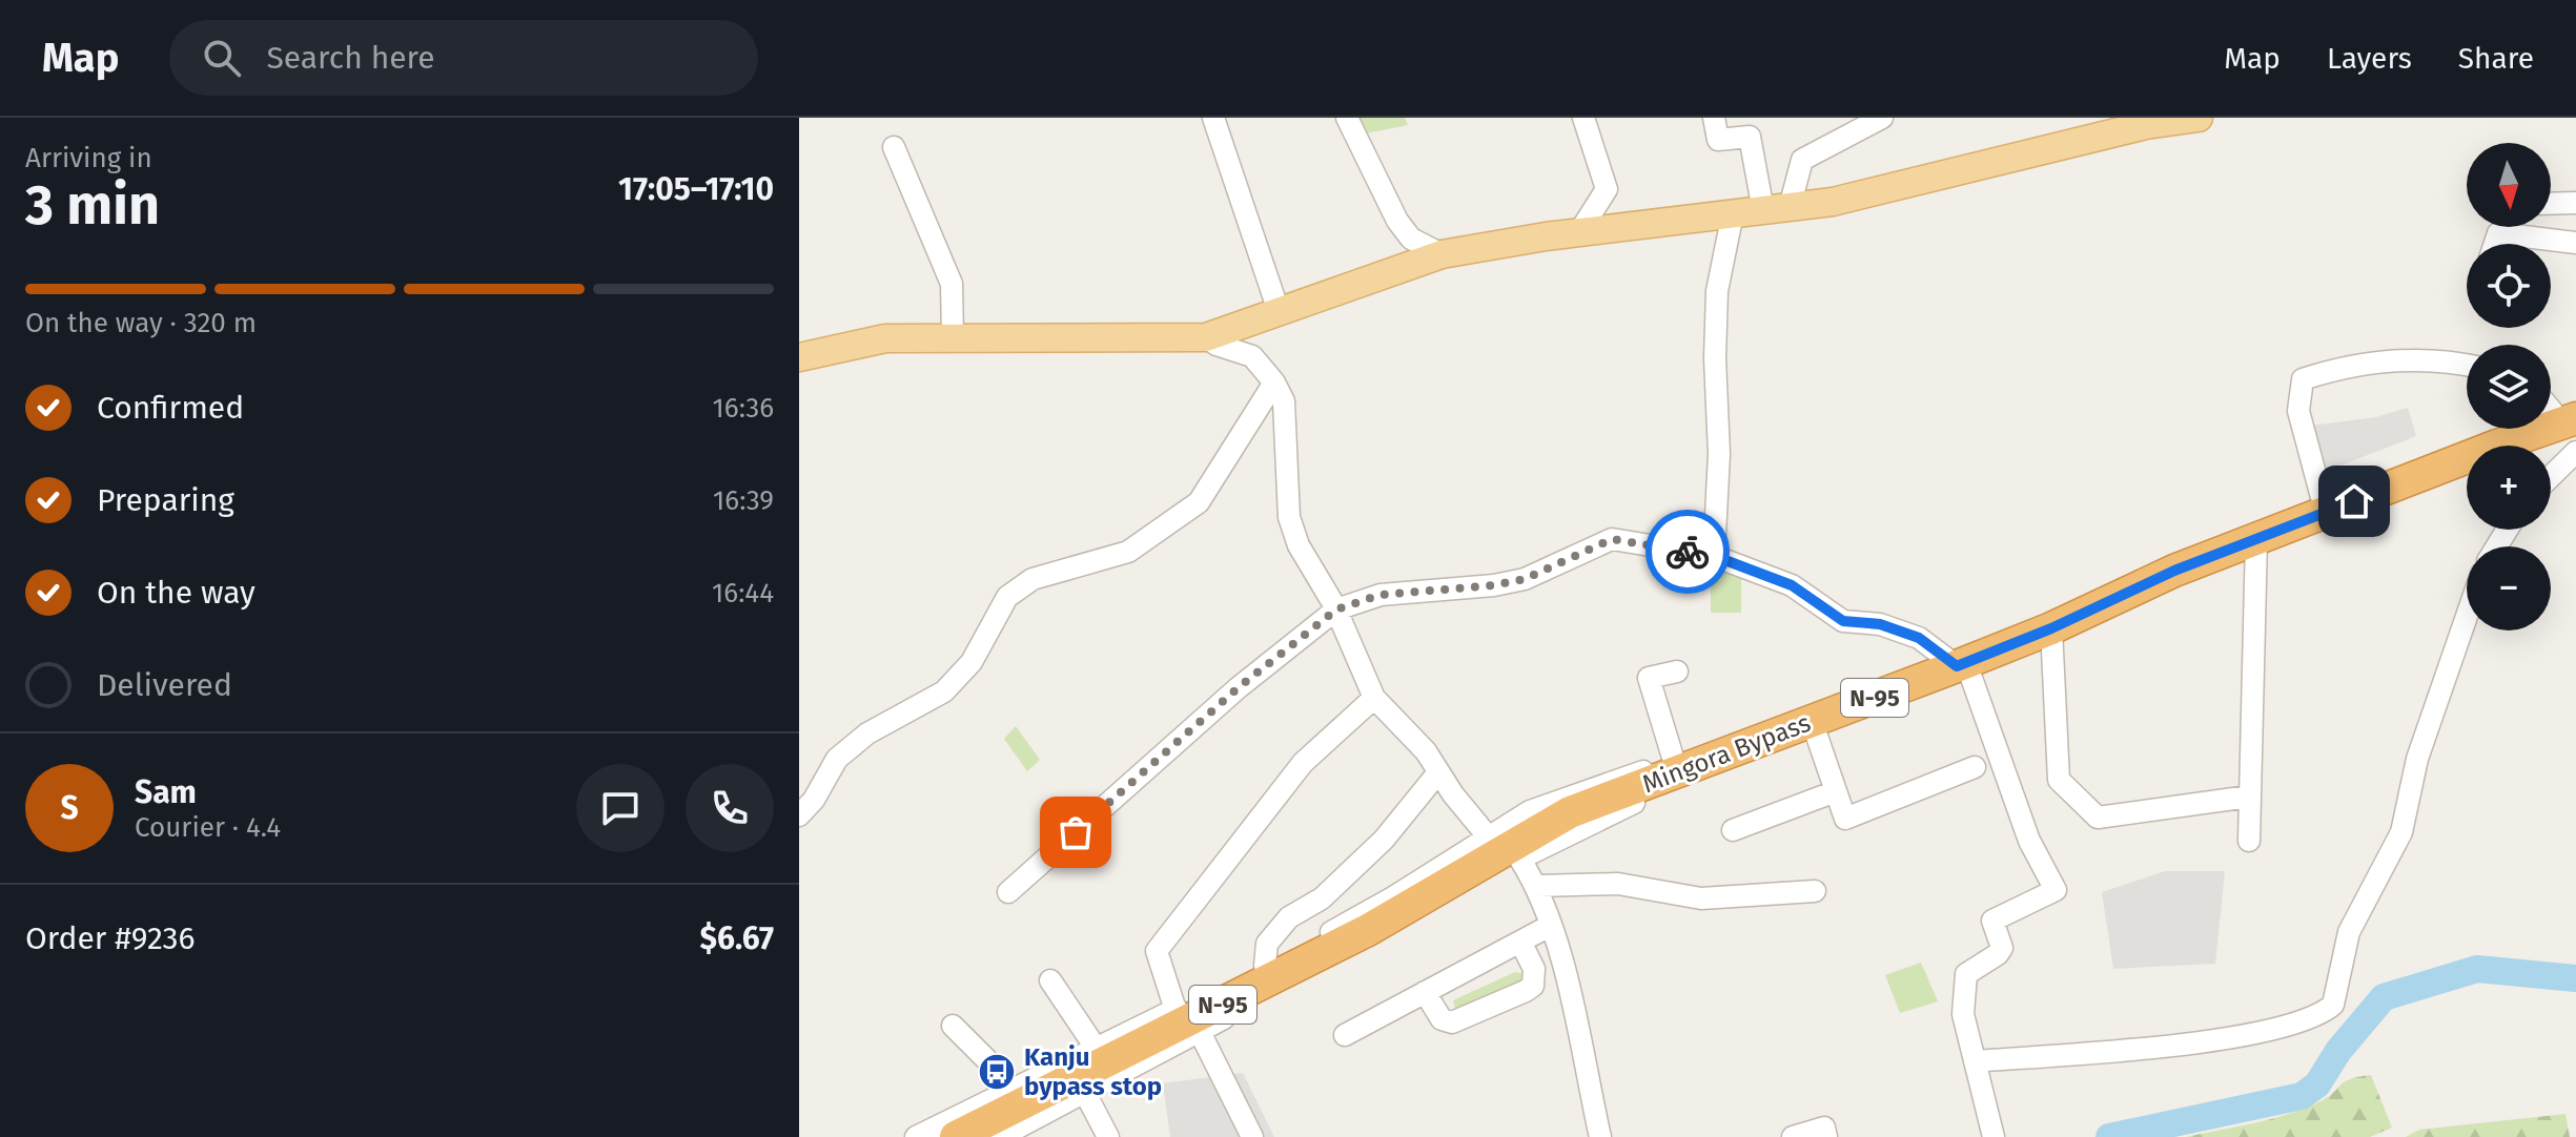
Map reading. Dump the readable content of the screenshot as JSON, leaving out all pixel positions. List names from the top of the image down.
{
  "streets": {
    "highway": ["N-95", "Mingora Bypass"]
  },
  "places": {
    "bus stop": ["Kanju bypass stop"]
  },
  "north": "bottom",
  "page": {
    "header": "Map",
    "search": "Search here",
    "nav": ["Map", "Layers", "Share"],
    "heading": ["3 min", "Arriving in", "17:05–17:10"],
    "panel": [
      "Sam",
      "Courier · 4.4",
      "Order #9236",
      "$6.67"
    ],
    "map_buttons": ["+", "−"],
    "bar": "On the way · 320 m",
    "list": [
      ["Confirmed", "16:36"],
      ["Preparing", "16:39"],
      ["On the way", "16:44"],
      "Delivered"
    ],
    "round": "S"
  }
}
